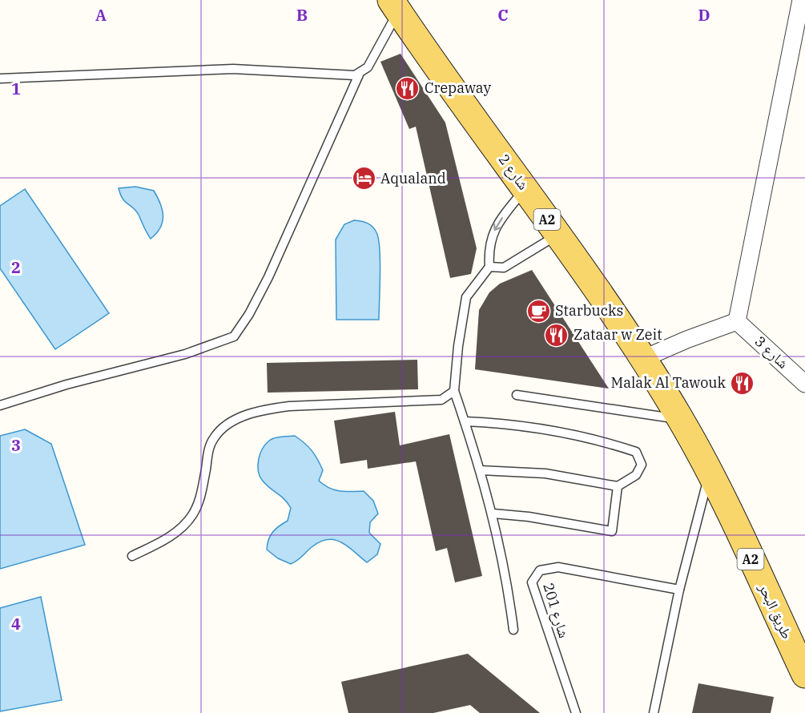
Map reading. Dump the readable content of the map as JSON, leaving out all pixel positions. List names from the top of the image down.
{
  "streets": {
    "main road": ["شارع 2", "A2", "طريق البحر"],
    "street": ["شارع 3"],
    "lane": ["شارع 201"]
  },
  "crossings": [
    ["شارع 2", "طريق البحر"]
  ],
  "places": {
    "restaurant": ["Crepaway", "Zataar w Zeit", "Malak Al Tawouk"],
    "hotel": ["Aqualand"],
    "cafe": ["Starbucks"]
  },
  "grid": {
    "columns": [
      "A",
      "B",
      "C",
      "D"
    ],
    "rows": [
      "1",
      "2",
      "3",
      "4"
    ]
  }
}
